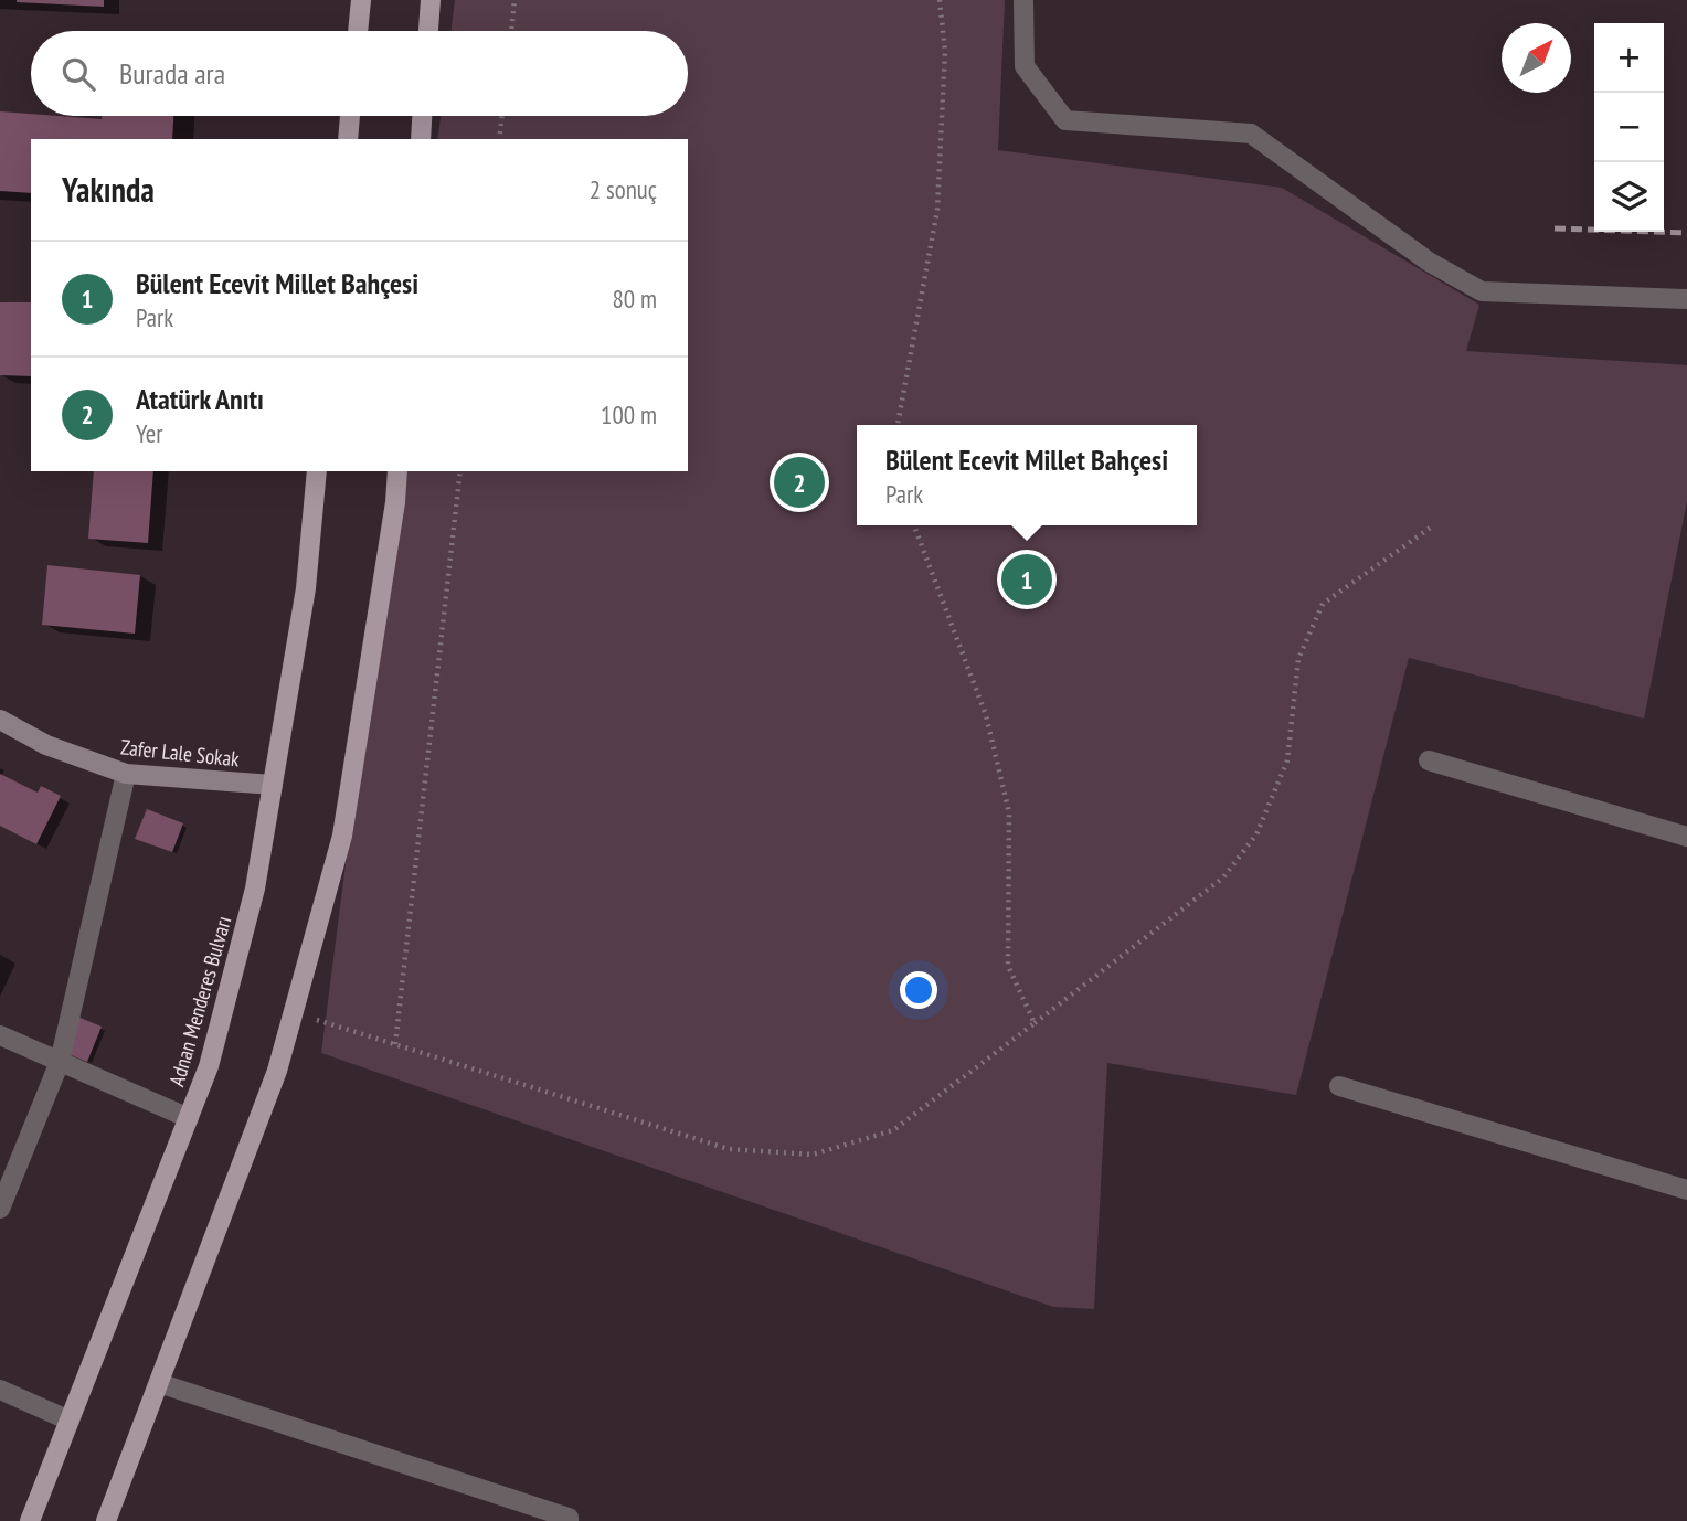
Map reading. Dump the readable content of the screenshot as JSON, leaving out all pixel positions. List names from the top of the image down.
{
  "streets": {
    "main road": ["Adnan Menderes Bulvarı"],
    "street": ["Zafer Lale Sokak"]
  },
  "crossings": [
    ["Zafer Lale Sokak", "Adnan Menderes Bulvarı"]
  ],
  "north": "top right",
  "page": {
    "map_buttons": ["+", "−"],
    "search": "Burada ara",
    "heading": ["Yakında", "2 sonuç"],
    "list": [
      {
        "mark": "1",
        "name": "Bülent Ecevit Millet Bahçesi",
        "note": "Park",
        "value": "80 m"
      },
      {
        "mark": "2",
        "name": "Atatürk Anıtı",
        "note": "Yer",
        "value": "100 m"
      }
    ],
    "popup": ["Bülent Ecevit Millet Bahçesi", "Park"],
    "pins": ["2", "1"]
  }
}
